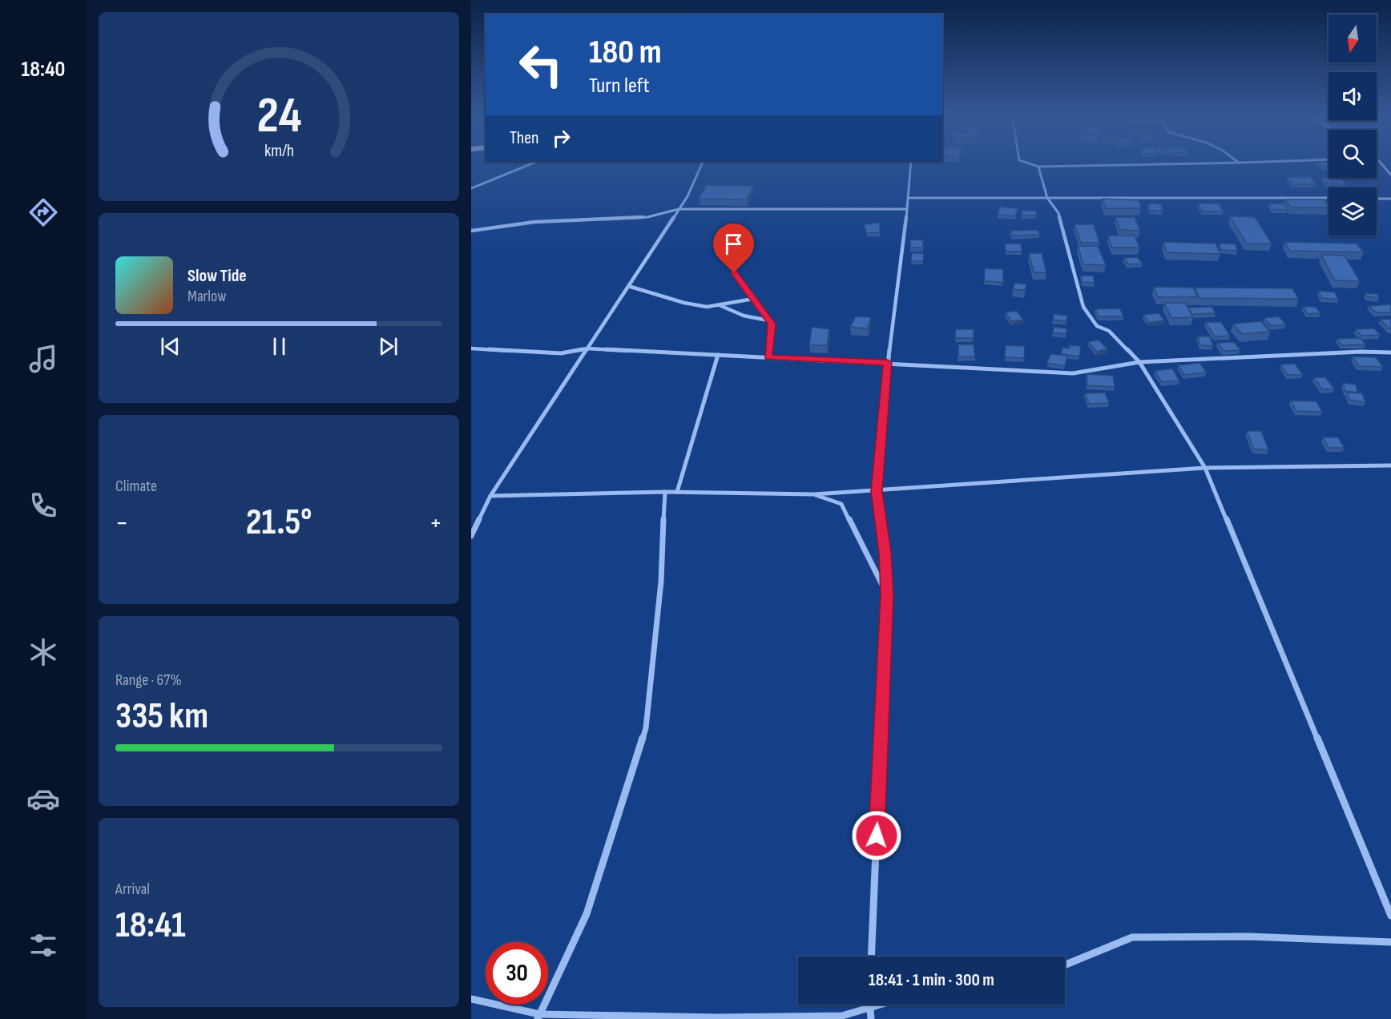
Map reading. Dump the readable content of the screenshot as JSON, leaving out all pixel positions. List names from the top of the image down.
{
  "north": "bottom",
  "page": {
    "tabs": "18:40",
    "turn": ["180 m", "Turn left"],
    "then": "Then",
    "song": ["Slow Tide", "Marlow"],
    "tile": [
      "Climate",
      ["Range · 67%", "335 km"],
      ["Arrival", "18:41"]
    ],
    "heat": ["−", "21.5°", "+"],
    "limit": "30",
    "trip": "18:41 · 1 min · 300 m",
    "gauge": ["24", "km/h"]
  }
}
